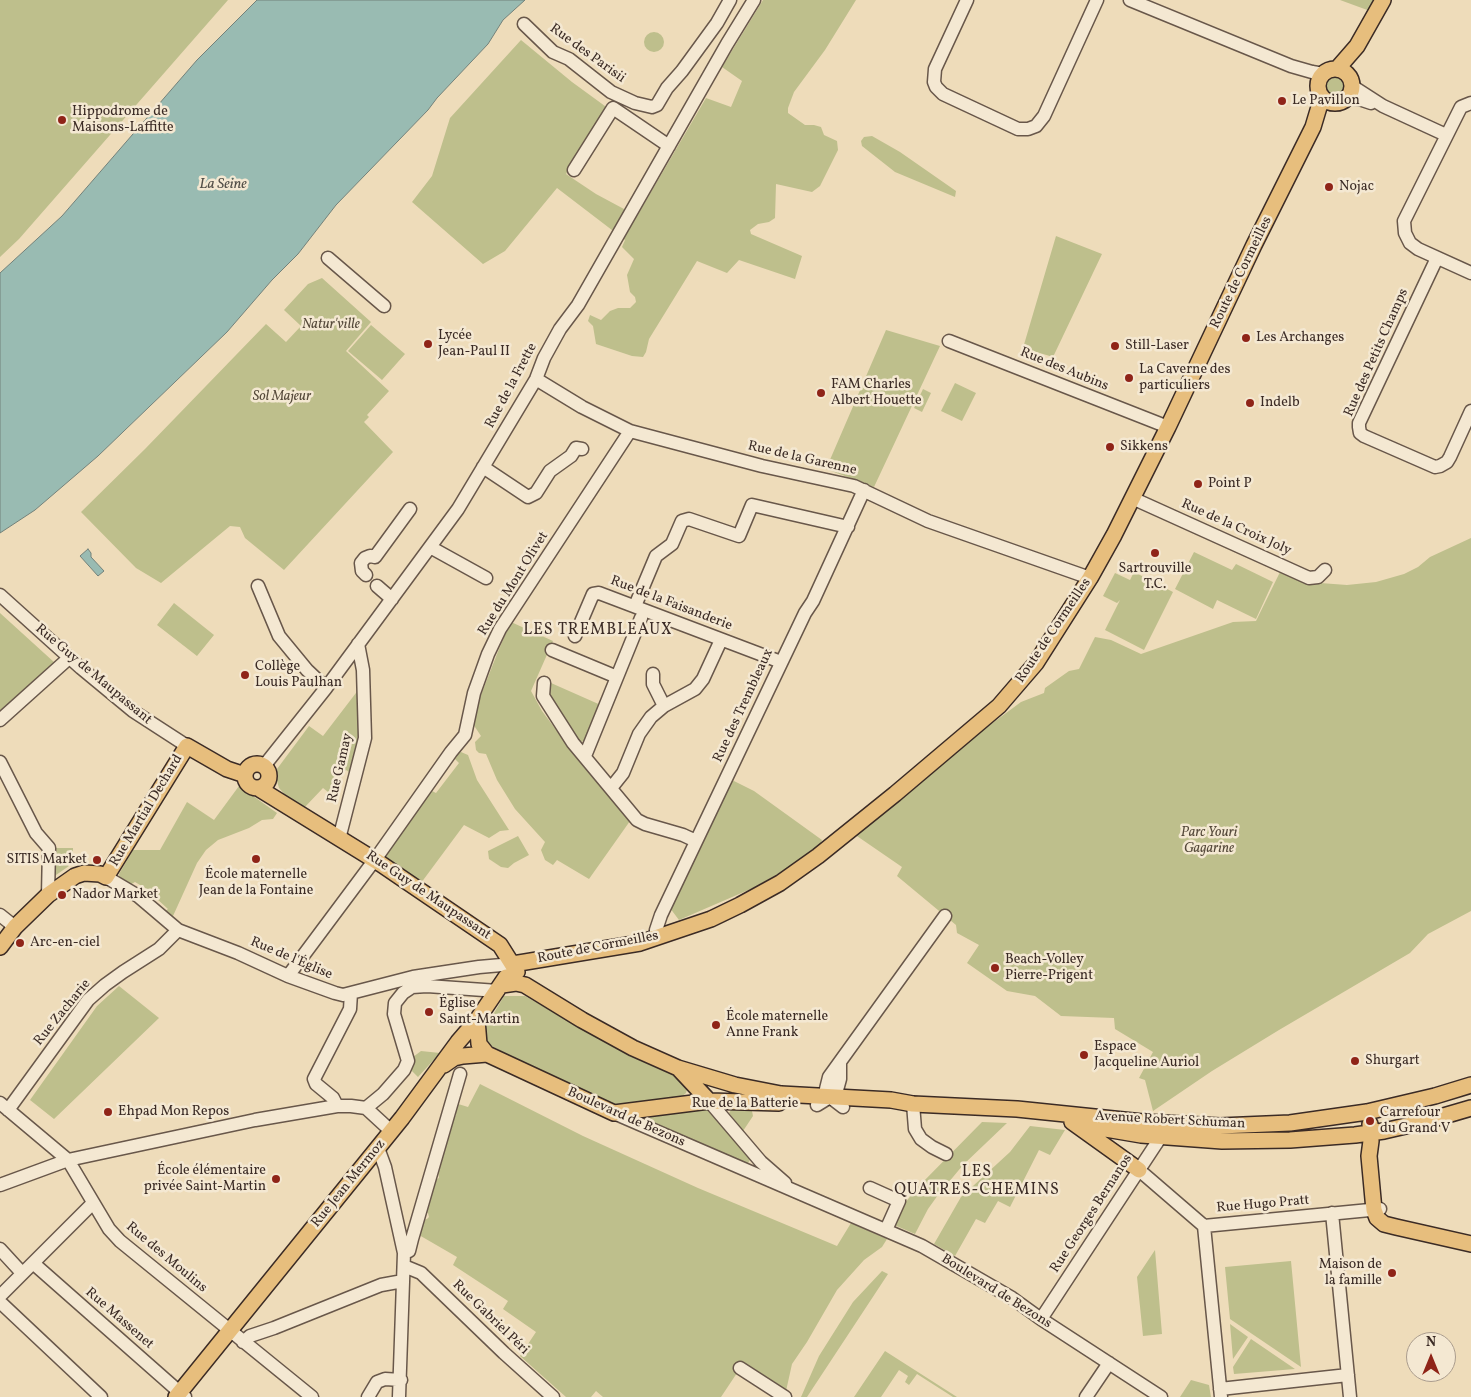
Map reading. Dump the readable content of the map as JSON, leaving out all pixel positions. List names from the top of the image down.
{
  "streets": {
    "main road": [
      "Route de Cormeilles",
      "Rue Guy de Maupassant",
      "Rue Martial Dechard",
      "Rue de la Batterie",
      "Boulevard de Bezons",
      "Avenue Robert Schuman",
      "Rue Jean Mermoz"
    ],
    "street": [
      "Rue des Parisii",
      "Rue des Petits Champs",
      "Rue des Aubins",
      "Rue de la Frette",
      "Rue de la Garenne",
      "Rue de la Croix Joly",
      "Rue du Mont Olivet",
      "Rue de la Faisanderie",
      "Rue des Trembleaux",
      "Rue Gamay",
      "Rue de l'Église",
      "Rue Zacharie",
      "Rue Hugo Pratt",
      "Rue Georges Bernanos",
      "Rue des Moulins",
      "Rue Gabriel Péri",
      "Rue Massenet"
    ]
  },
  "crossings": [
    ["Route de Cormeilles", "Rue des Aubins"],
    ["Route de Cormeilles", "Rue de la Garenne"],
    ["Route de Cormeilles", "Rue de la Croix Joly"],
    ["Route de Cormeilles", "Rue Guy de Maupassant"],
    ["Route de Cormeilles", "Rue des Trembleaux"],
    ["Route de Cormeilles", "Rue de l'Église"],
    ["Route de Cormeilles", "Rue Jean Mermoz"],
    ["Rue de la Frette", "Rue de la Garenne"],
    ["Rue de la Frette", "Rue Guy de Maupassant"],
    ["Rue de la Frette", "Rue Gamay"],
    ["Rue de la Garenne", "Rue du Mont Olivet"],
    ["Rue de la Garenne", "Rue des Trembleaux"],
    ["Rue du Mont Olivet", "Rue Guy de Maupassant"],
    ["Rue du Mont Olivet", "Rue de l'Église"],
    ["Rue de la Faisanderie", "Rue des Trembleaux"],
    ["Rue Guy de Maupassant", "Rue Gamay"],
    ["Rue Guy de Maupassant", "Rue Martial Dechard"],
    ["Rue Guy de Maupassant", "Rue de l'Église"],
    ["Rue Guy de Maupassant", "Rue Jean Mermoz"],
    ["Rue Martial Dechard", "Rue de l'Église"],
    ["Rue de l'Église", "Rue Zacharie"],
    ["Rue de l'Église", "Rue Jean Mermoz"],
    ["Rue Zacharie", "Rue des Moulins"],
    ["Rue de la Batterie", "Boulevard de Bezons"],
    ["Rue de la Batterie", "Avenue Robert Schuman"],
    ["Boulevard de Bezons", "Rue Jean Mermoz"],
    ["Boulevard de Bezons", "Rue Georges Bernanos"],
    ["Avenue Robert Schuman", "Rue Georges Bernanos"],
    ["Rue Jean Mermoz", "Rue des Moulins"],
    ["Rue Jean Mermoz", "Rue Massenet"],
    ["Rue Hugo Pratt", "Rue Georges Bernanos"]
  ],
  "districts": ["LES TREMBLEAUX", "LES QUATRES-CHEMINS"],
  "water": ["La Seine"],
  "parks": ["Natur'ville", "Sol Majeur", "Parc Youri Gagarine"],
  "places": [
    "Le Pavillon",
    "Hippodrome de Maisons-Laffitte",
    "Nojac",
    "Les Archanges",
    "Lycée Jean-Paul II",
    "Still-Laser",
    "La Caverne des particuliers",
    "FAM Charles Albert Houette",
    "Indelb",
    "Sikkens",
    "Point P",
    "Sartrouville T.C.",
    "Collège Louis Paulhan",
    "École maternelle Jean de la Fontaine",
    "SITIS Market",
    "Nador Market",
    "Arc-en-ciel",
    "Beach-Volley Pierre-Prigent",
    "Église Saint-Martin",
    "École maternelle Anne Frank",
    "Espace Jacqueline Auriol",
    "Shurgart",
    "Ehpad Mon Repos",
    "Carrefour du Grand V",
    "École élémentaire privée Saint-Martin",
    "Maison de la famille"
  ],
  "north": "top"
}
